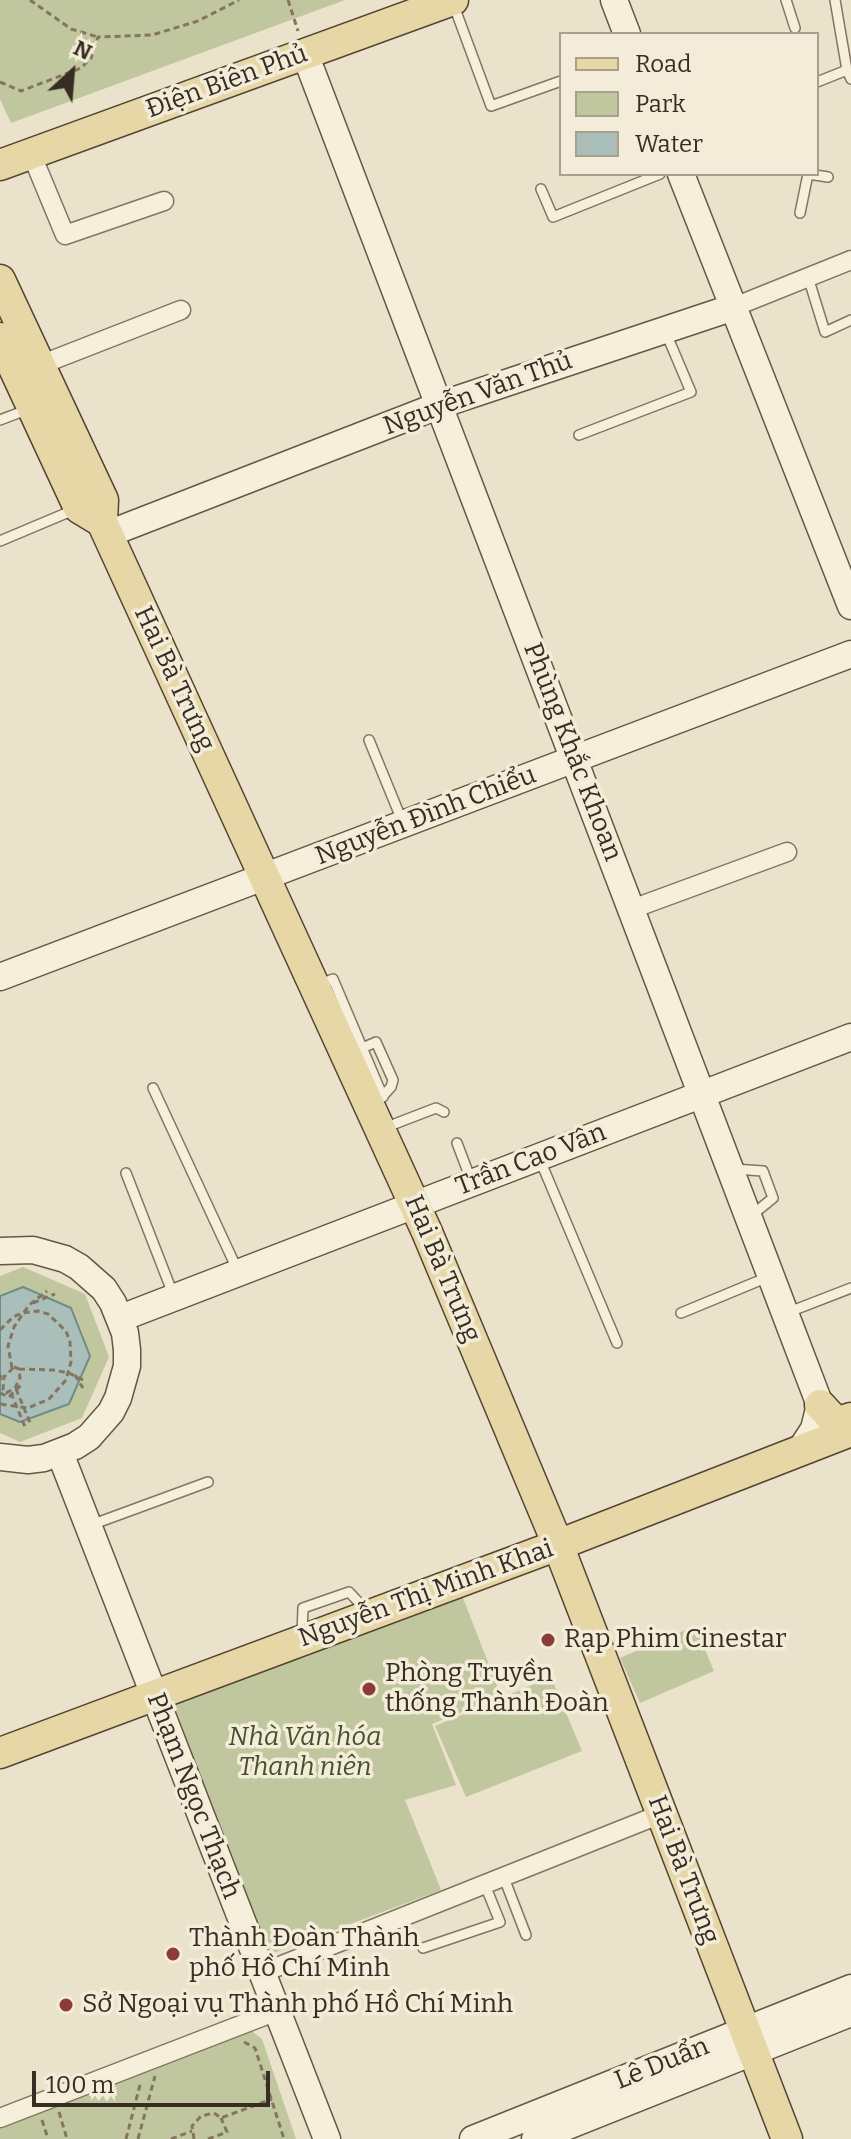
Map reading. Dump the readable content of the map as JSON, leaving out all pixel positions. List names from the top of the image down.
{
  "streets": {
    "main road": ["Điện Biên Phủ", "Hai Bà Trưng", "Nguyễn Thị Minh Khai"],
    "street": [
      "Nguyễn Văn Thủ",
      "Phùng Khắc Khoan",
      "Nguyễn Đình Chiểu",
      "Trần Cao Vân",
      "Phạm Ngọc Thạch",
      "Lê Duẩn"
    ]
  },
  "crossings": [
    ["Điện Biên Phủ", "Phùng Khắc Khoan"],
    ["Nguyễn Văn Thủ", "Hai Bà Trưng"],
    ["Nguyễn Văn Thủ", "Phùng Khắc Khoan"],
    ["Hai Bà Trưng", "Nguyễn Đình Chiểu"],
    ["Hai Bà Trưng", "Trần Cao Vân"],
    ["Hai Bà Trưng", "Nguyễn Thị Minh Khai"],
    ["Hai Bà Trưng", "Lê Duẩn"],
    ["Phùng Khắc Khoan", "Nguyễn Đình Chiểu"],
    ["Phùng Khắc Khoan", "Trần Cao Vân"],
    ["Nguyễn Thị Minh Khai", "Phạm Ngọc Thạch"]
  ],
  "parks": ["Nhà Văn hóa Thanh niên"],
  "places": [
    "Rạp Phim Cinestar",
    "Phòng Truyền thống Thành Đoàn",
    "Thành Đoàn Thành phố Hồ Chí Minh",
    "Sở Ngoại vụ Thành phố Hồ Chí Minh"
  ],
  "legend": ["Road", "Park", "Water"],
  "scale_bar": "100 m",
  "north": "top right"
}
